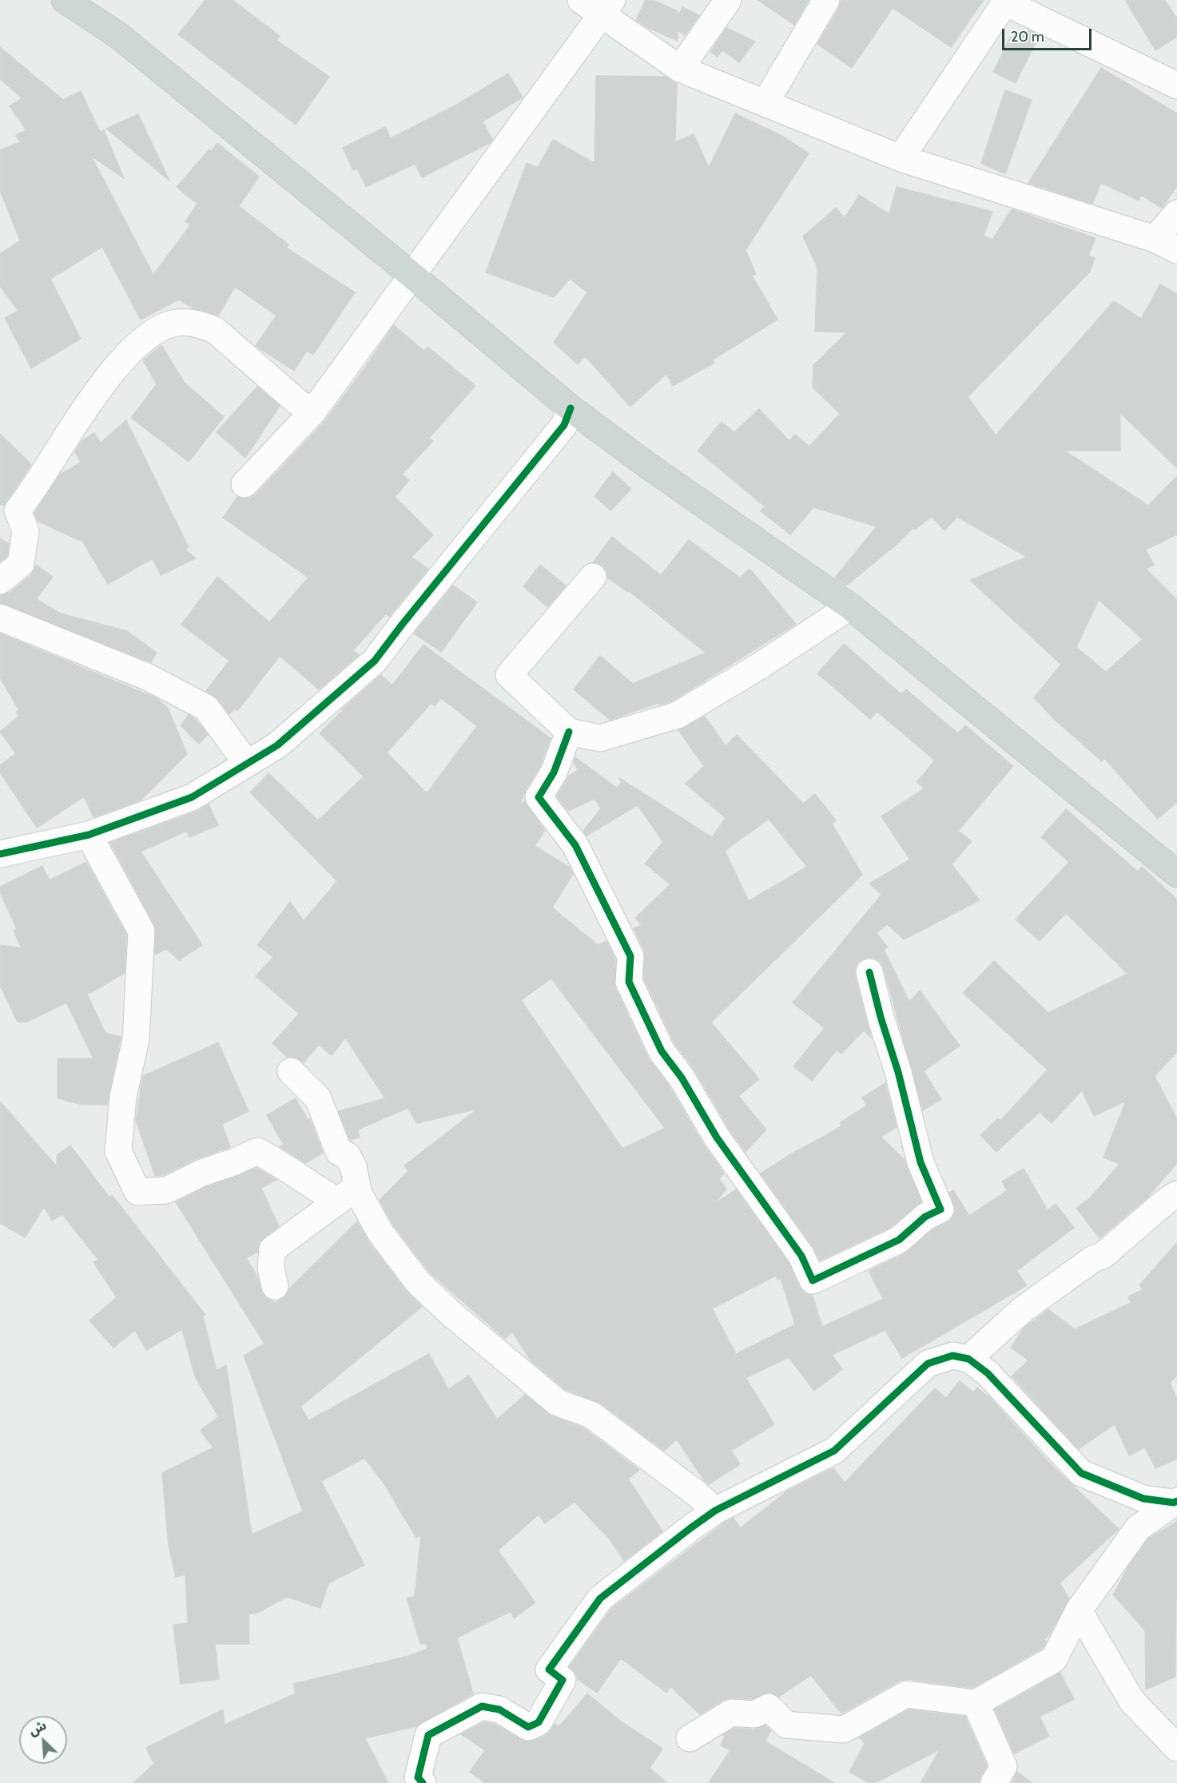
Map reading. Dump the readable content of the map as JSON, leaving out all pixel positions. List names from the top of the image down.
{
  "scale_bar": "20 m",
  "north": "top left"
}
